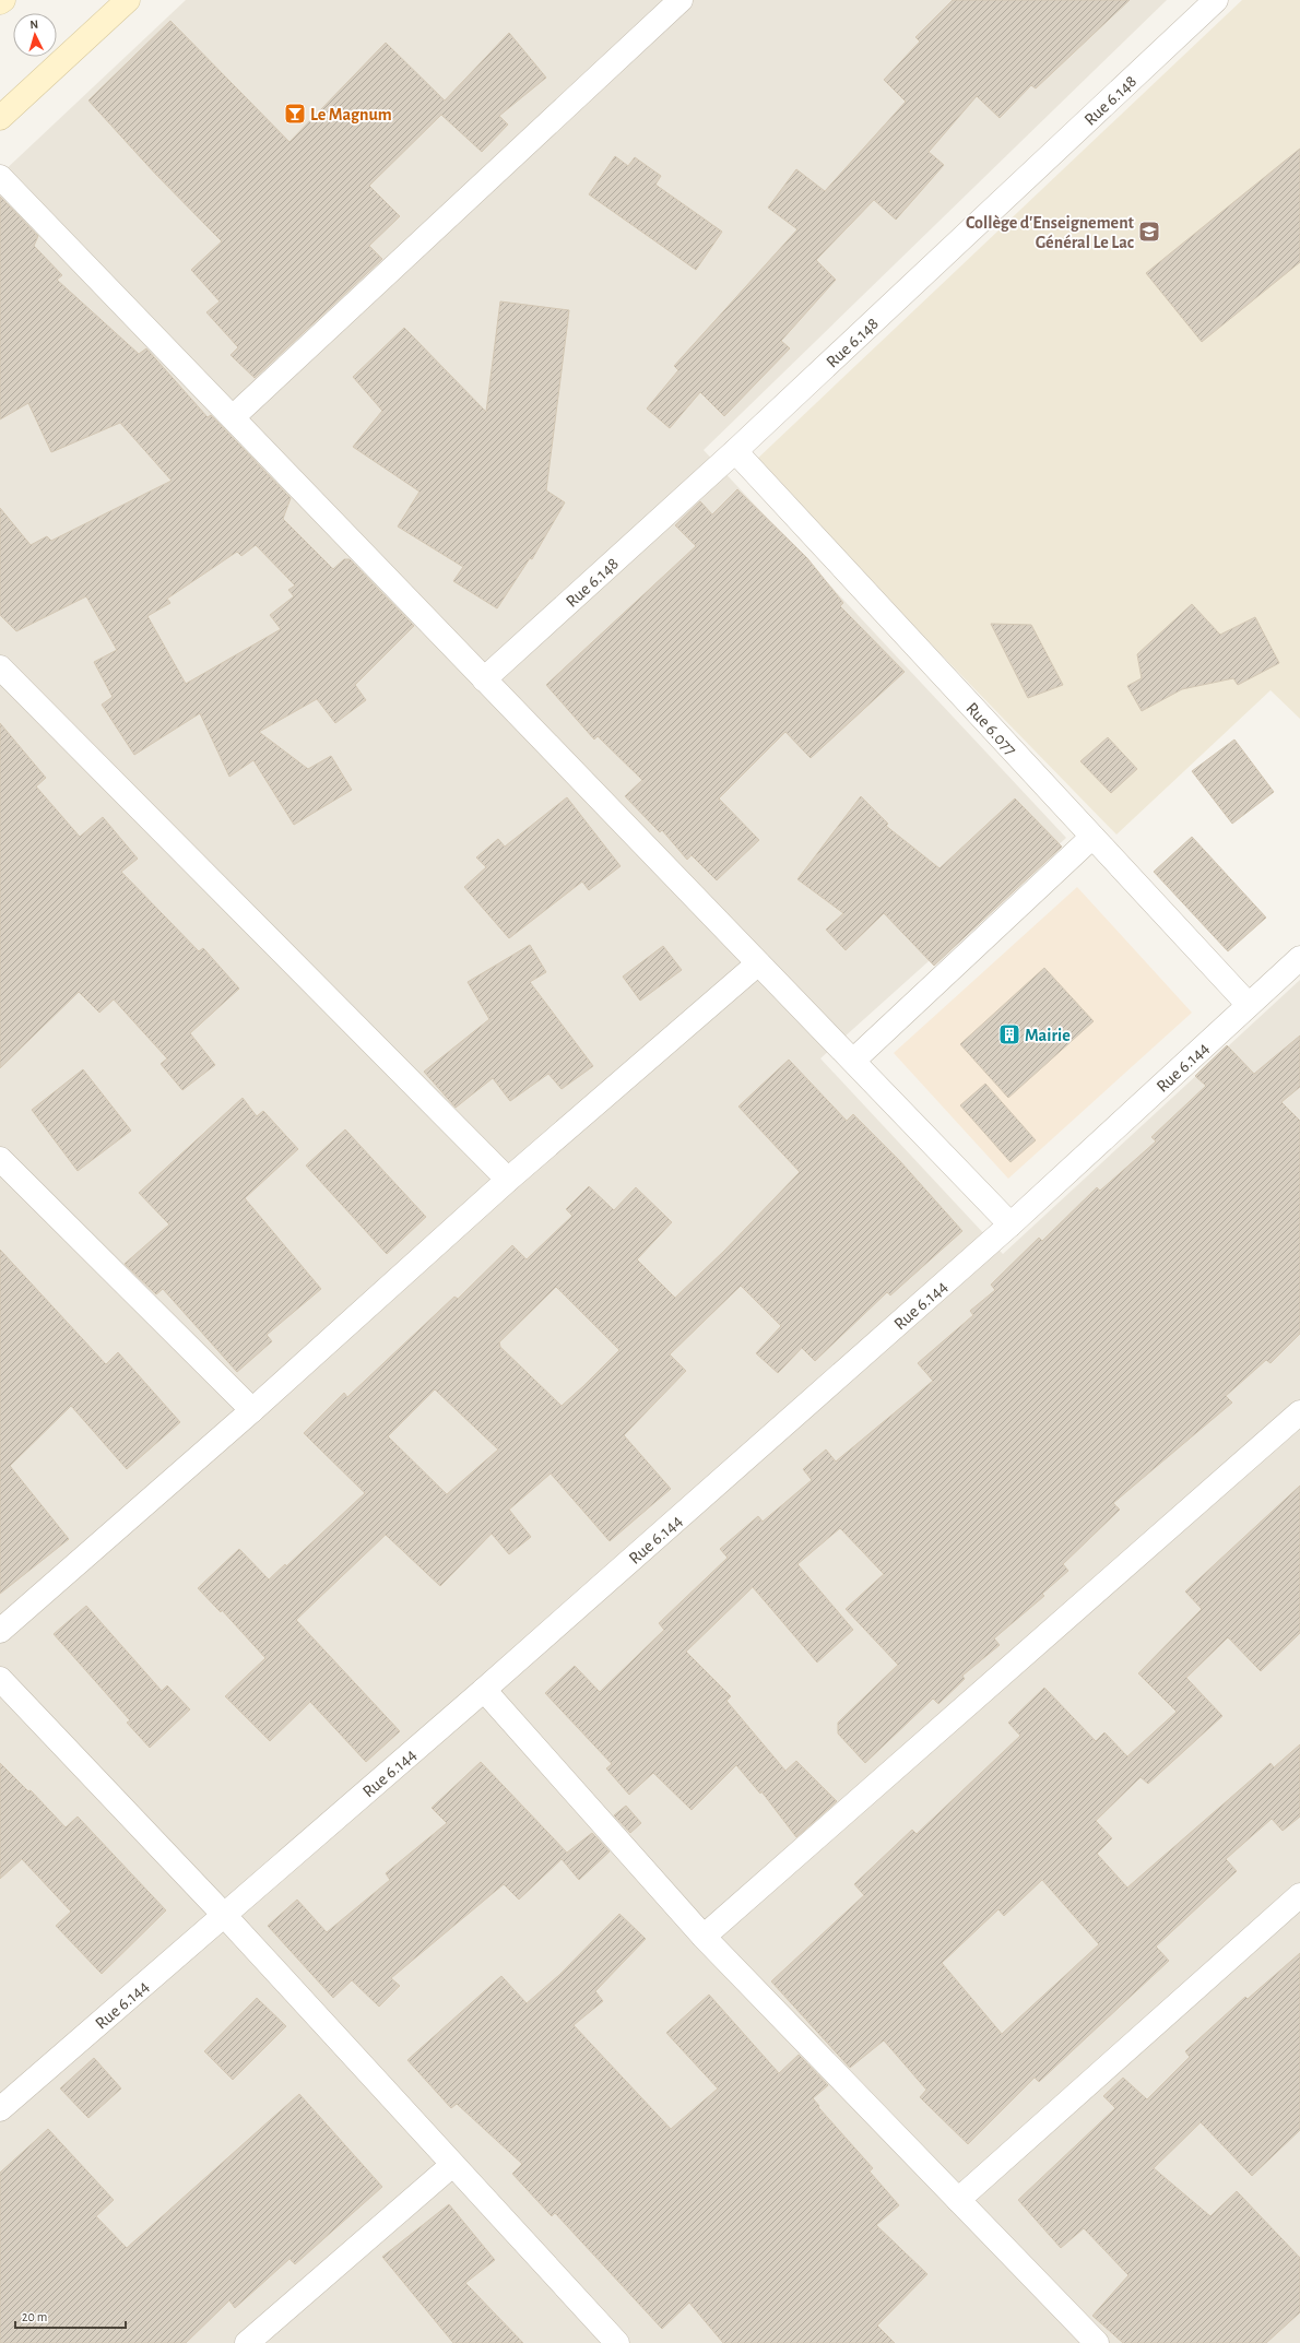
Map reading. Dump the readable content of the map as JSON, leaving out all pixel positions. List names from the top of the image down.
{
  "streets": {
    "street": ["Rue 6.148", "Rue 6.077", "Rue 6.144"]
  },
  "crossings": [
    ["Rue 6.148", "Rue 6.077"],
    ["Rue 6.077", "Rue 6.144"]
  ],
  "places": {
    "bar": ["Le Magnum"],
    "school or university": ["Collège d'Enseignement Général Le Lac"],
    "building": ["Mairie"]
  },
  "scale_bar": "20 m",
  "north": "top"
}
